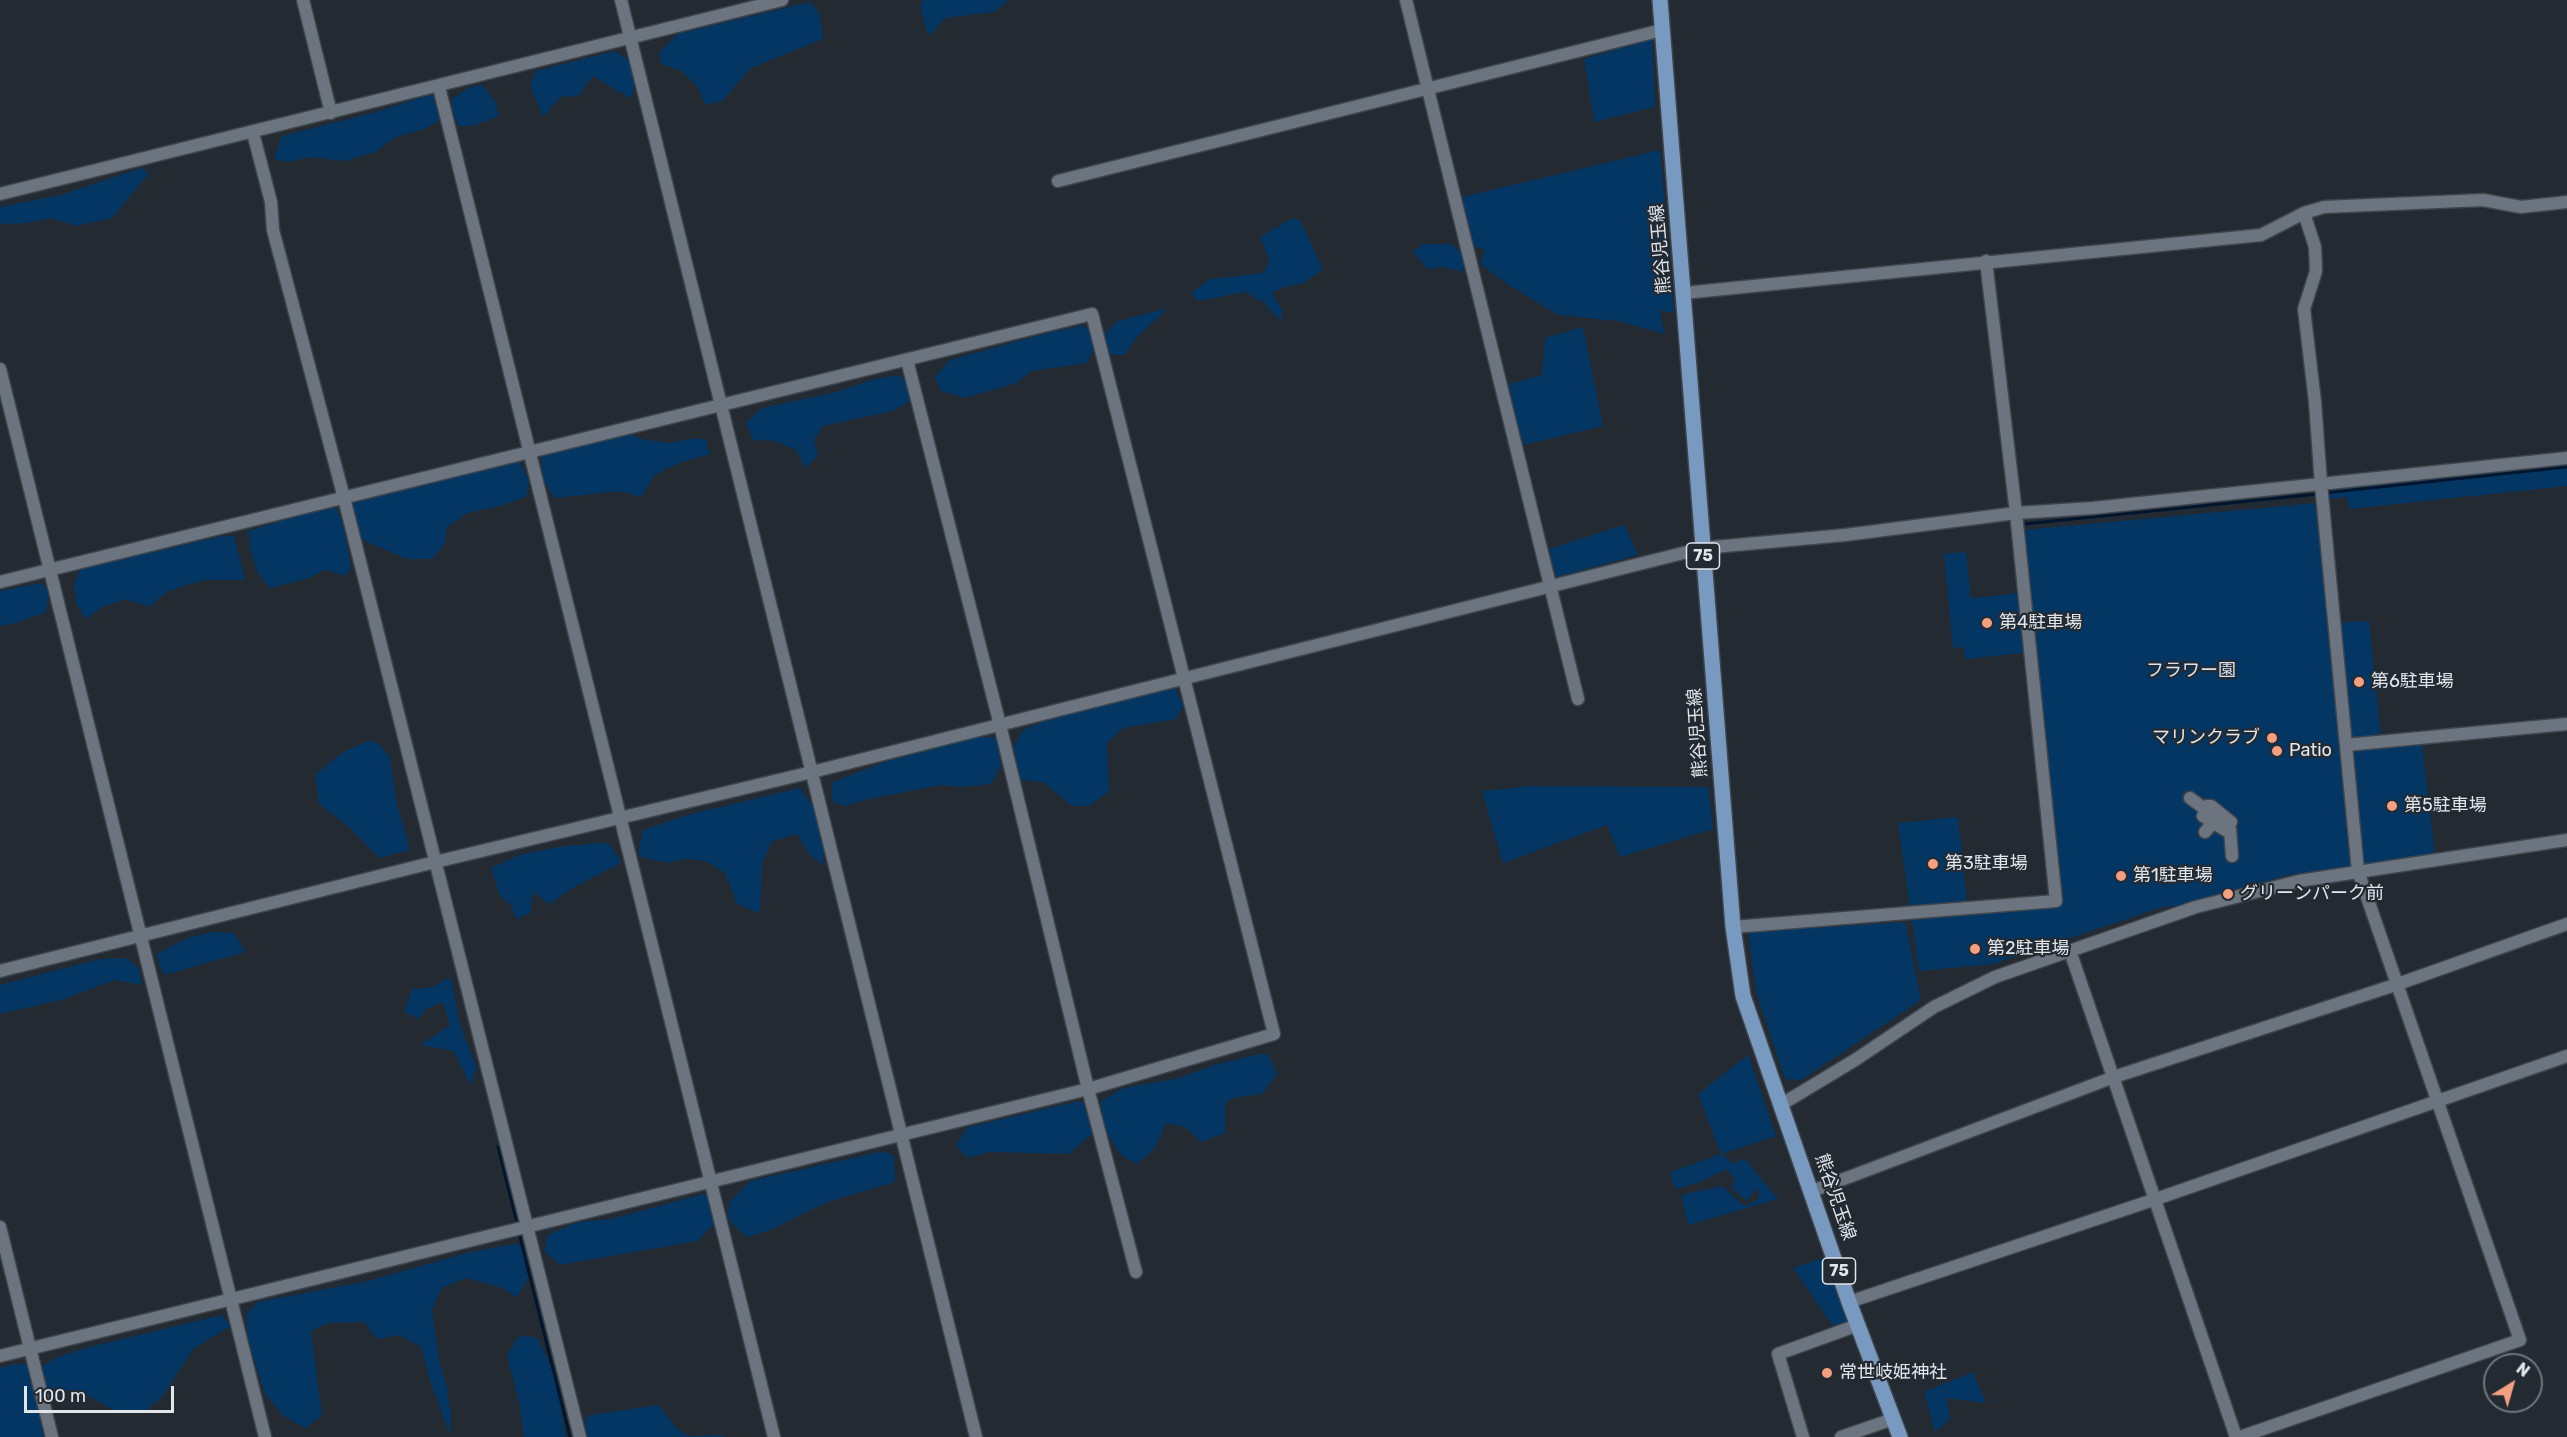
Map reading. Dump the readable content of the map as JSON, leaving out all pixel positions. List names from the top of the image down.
{
  "streets": {
    "main road": ["熊谷児玉線", "75"]
  },
  "parks": ["フラワー園"],
  "places": [
    "第4駐車場",
    "第6駐車場",
    "マリンクラブ",
    "Patio",
    "第5駐車場",
    "第3駐車場",
    "第1駐車場",
    "グリーンパーク前",
    "第2駐車場",
    "常世岐姫神社"
  ],
  "scale_bar": "100 m",
  "north": "top right"
}
